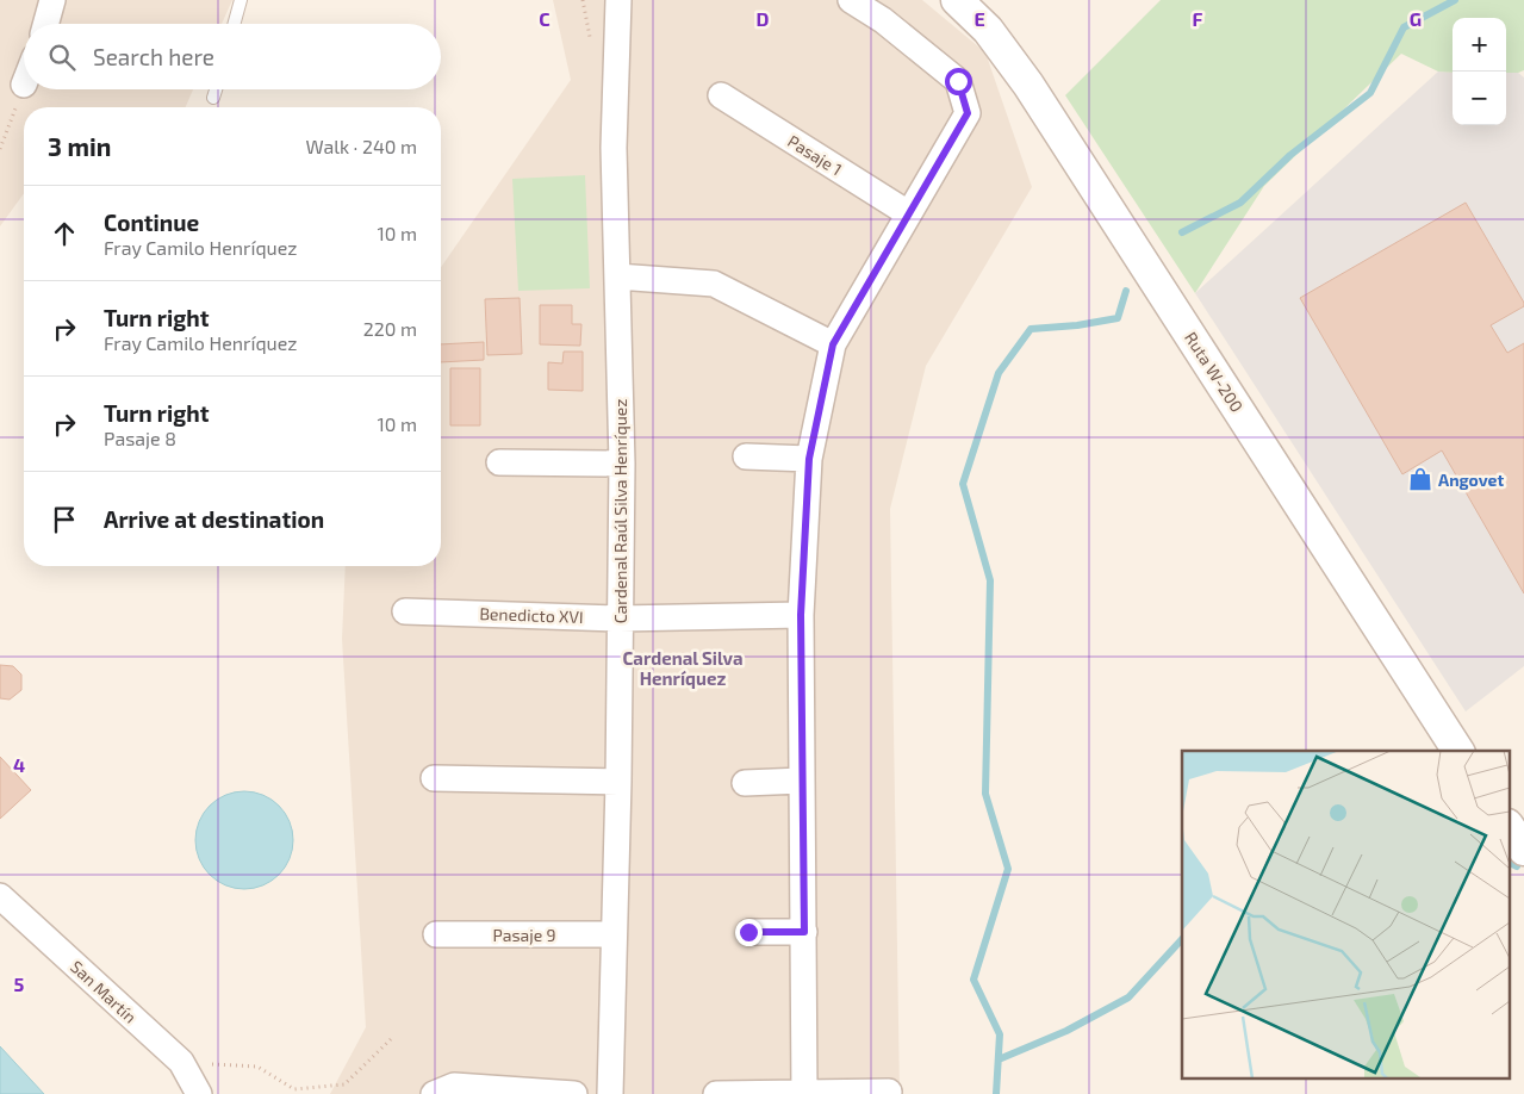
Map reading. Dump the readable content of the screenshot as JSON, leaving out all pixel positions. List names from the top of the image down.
{
  "streets": {
    "street": [
      "Pasaje 1",
      "Ruta W-200",
      "Cardenal Raúl Silva Henríquez",
      "Benedicto XVI",
      "Pasaje 9",
      "San Martín"
    ]
  },
  "crossings": [
    ["Cardenal Raúl Silva Henríquez", "Benedicto XVI"],
    ["Cardenal Raúl Silva Henríquez", "Pasaje 9"]
  ],
  "districts": ["Cardenal Silva Henríquez"],
  "places": {
    "shop": ["Angovet"]
  },
  "page": {
    "map_buttons": ["+", "−"],
    "search": "Search here",
    "heading": ["3 min", "Walk · 240 m"],
    "list": [
      ["Continue", "Fray Camilo Henríquez", "10 m"],
      ["Turn right", "Fray Camilo Henríquez", "220 m"],
      ["Turn right", "Pasaje 8", "10 m"],
      "Arrive at destination"
    ]
  },
  "grid": {
    "columns": [
      "C",
      "D",
      "E",
      "F",
      "G"
    ],
    "rows": ["4", "5"]
  }
}
